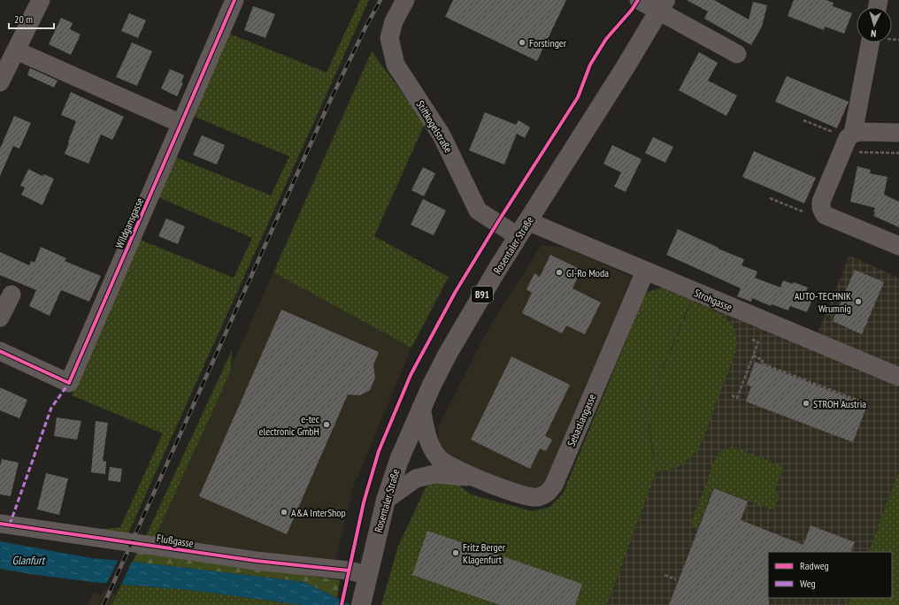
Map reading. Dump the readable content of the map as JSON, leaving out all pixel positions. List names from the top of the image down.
{
  "streets": {
    "main road": ["Rosentaler Straße", "B91"],
    "street": [
      "Stiftkogelstraße",
      "Wildgansgasse",
      "Strohgasse",
      "Sebastiangasse",
      "Flußgasse"
    ]
  },
  "crossings": [
    ["Stiftkogelstraße", "Rosentaler Straße"],
    ["Stiftkogelstraße", "Strohgasse"],
    ["Rosentaler Straße", "Strohgasse"],
    ["Rosentaler Straße", "Sebastiangasse"],
    ["Rosentaler Straße", "Flußgasse"],
    ["Strohgasse", "Sebastiangasse"]
  ],
  "water": ["Glanfurt"],
  "places": [
    "Forstinger",
    "GI-Ro Moda",
    "AUTO-TECHNIK Wrumnig",
    "STROH Austria",
    "e-tec electronic GmbH",
    "A&A InterShop",
    "Fritz Berger Klagenfurt"
  ],
  "legend": ["Radweg", "Weg"],
  "scale_bar": "20 m",
  "north": "bottom"
}
